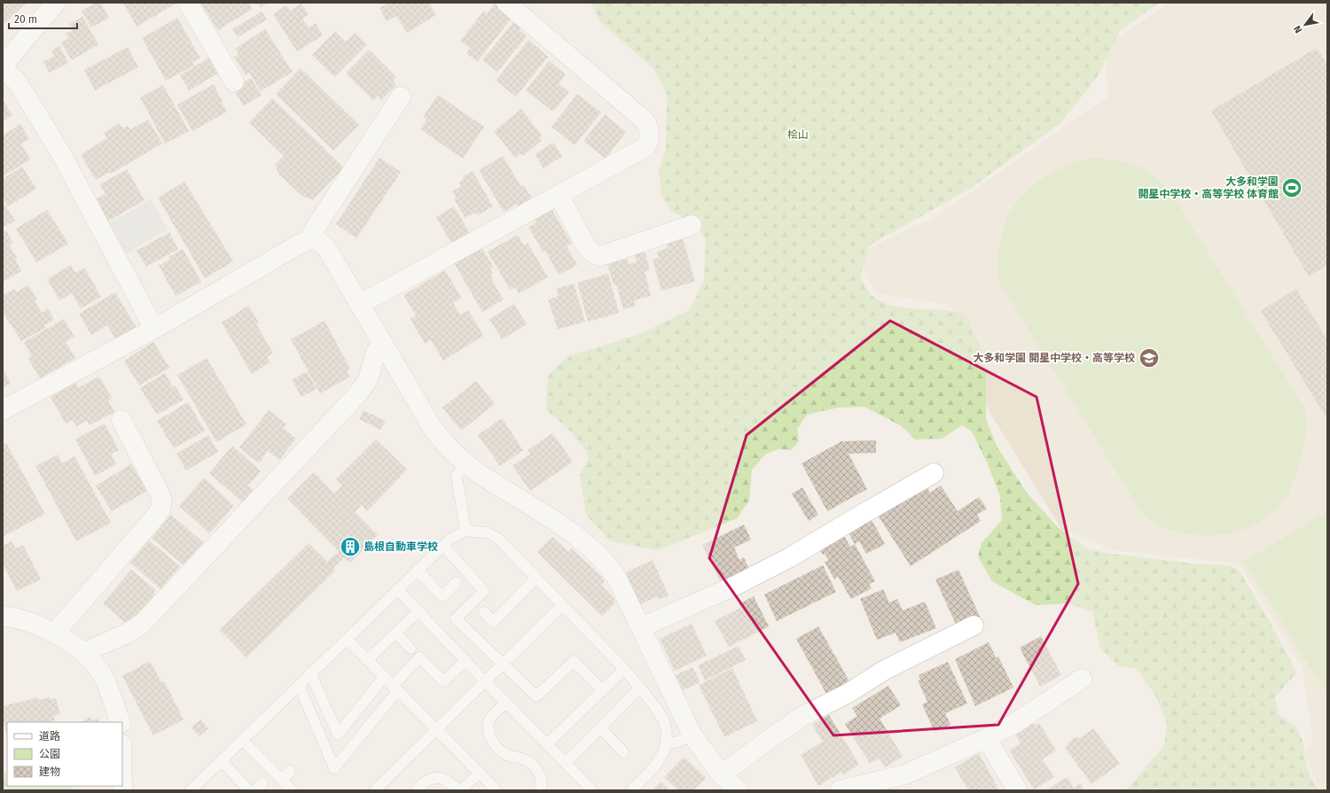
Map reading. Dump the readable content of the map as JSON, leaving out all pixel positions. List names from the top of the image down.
{
  "parks": ["桧山"],
  "places": {
    "sports": ["大多和学園 開星中学校・高等学校 体育館"],
    "school or university": ["大多和学園 開星中学校・高等学校"],
    "building": ["島根自動車学校"]
  },
  "legend": ["道路", "公園", "建物"],
  "scale_bar": "20 m",
  "north": "bottom left"
}
